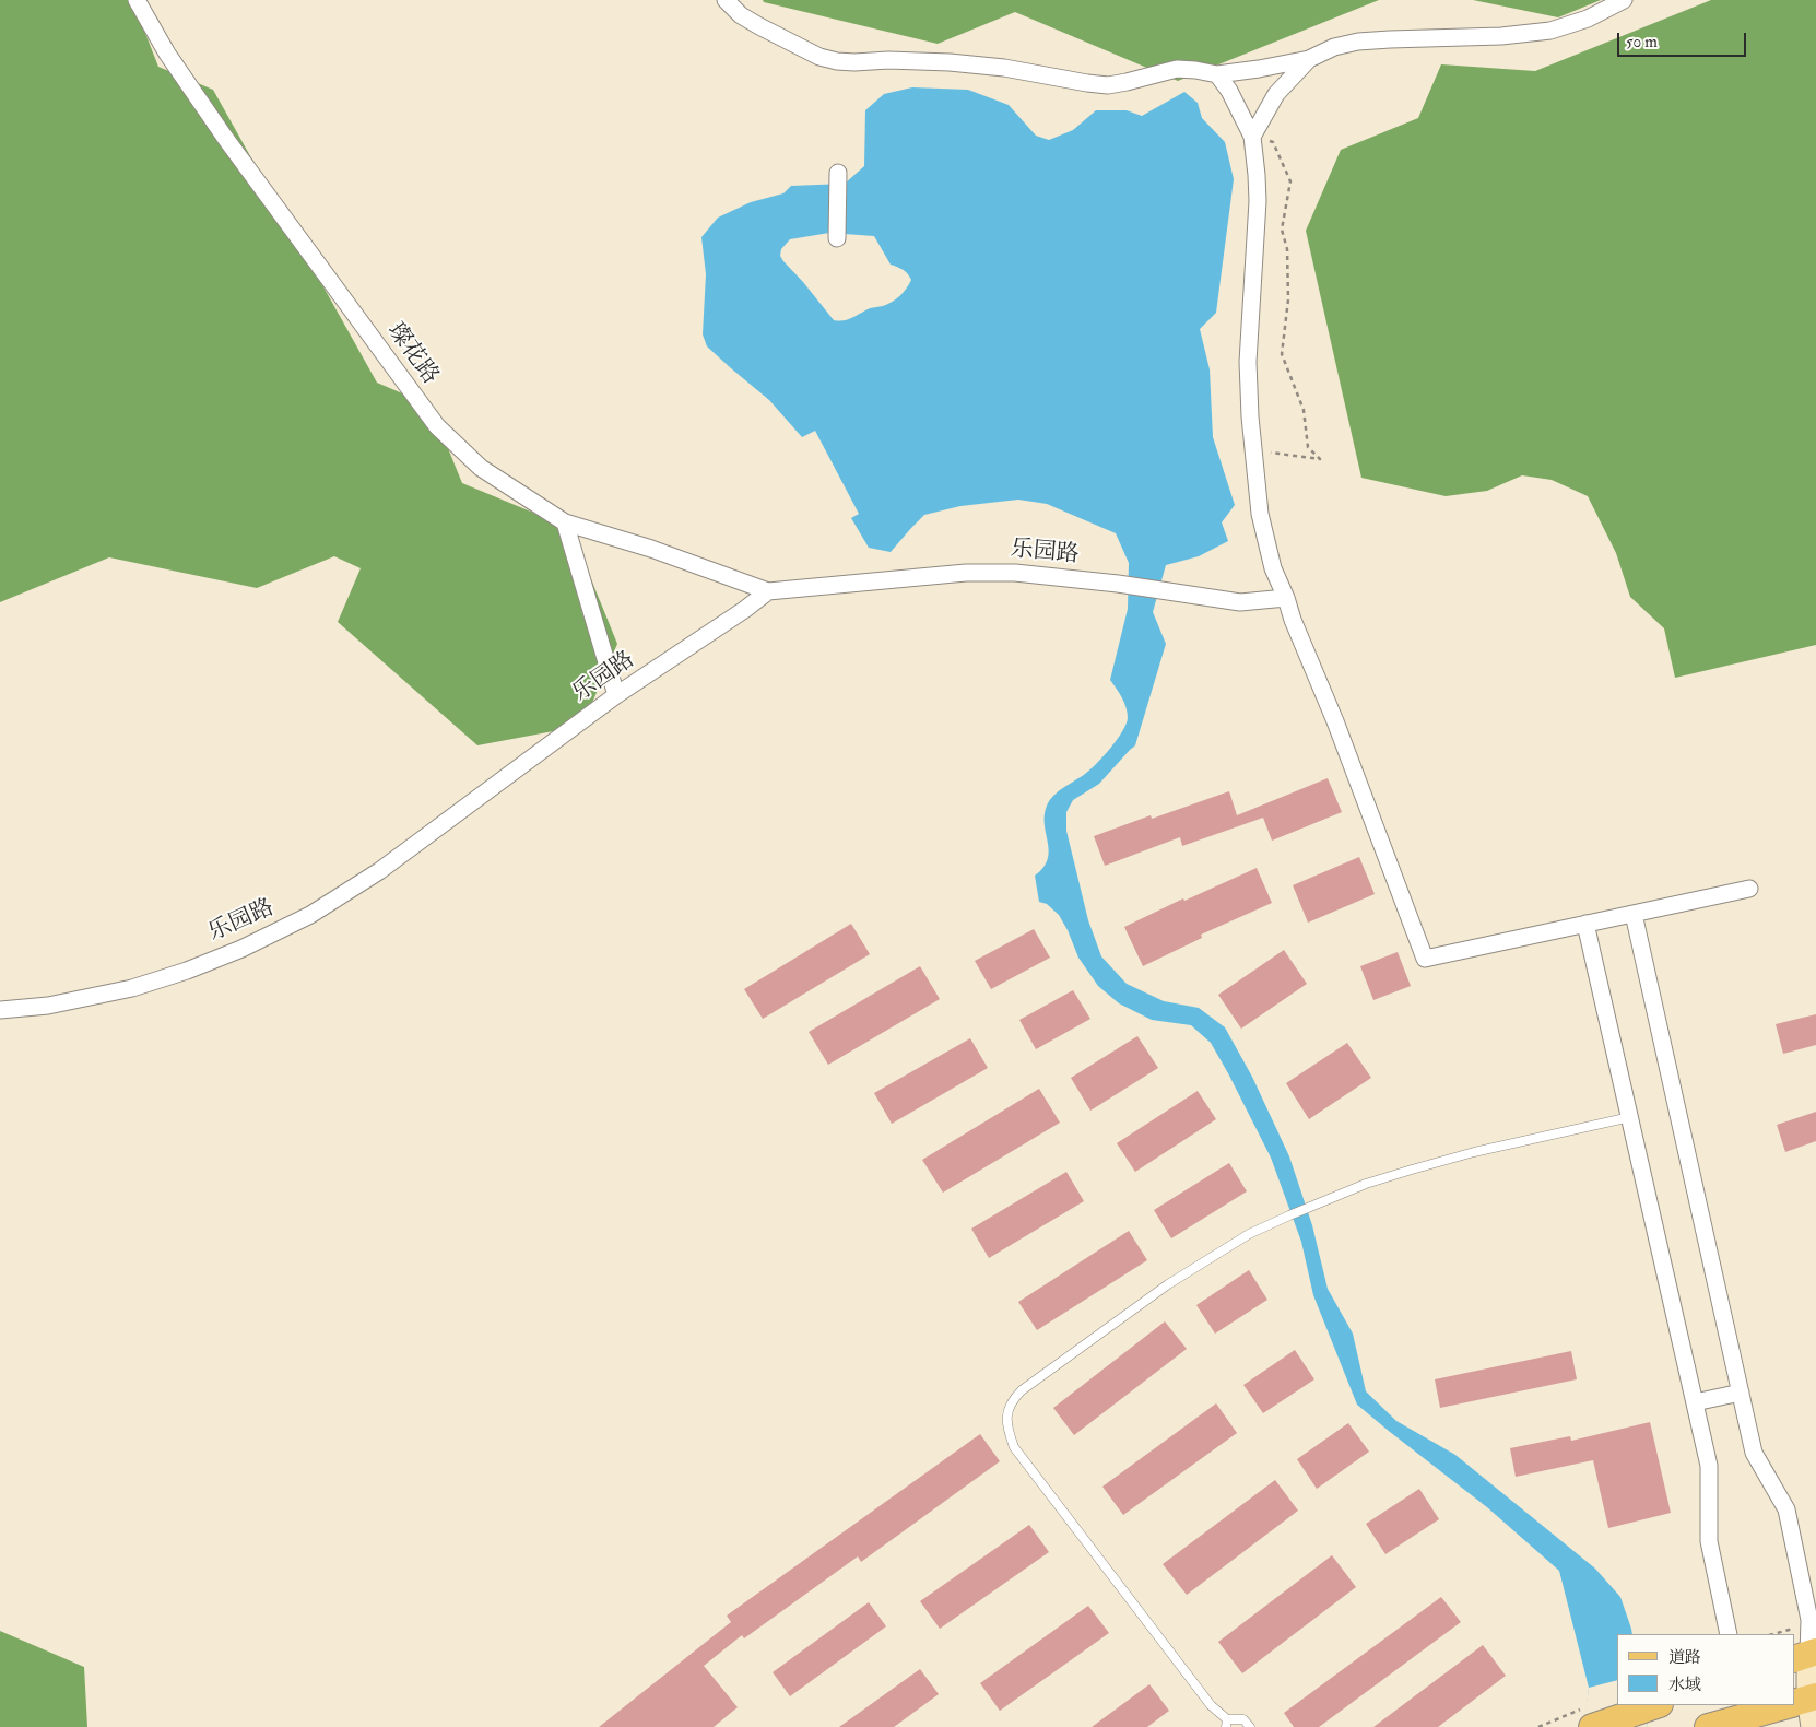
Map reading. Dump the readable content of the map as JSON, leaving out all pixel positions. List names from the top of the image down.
{
  "streets": {
    "street": ["璨花路", "乐园路"]
  },
  "crossings": [
    ["璨花路", "乐园路"]
  ],
  "legend": ["道路", "水域"],
  "scale_bar": "50 m"
}
